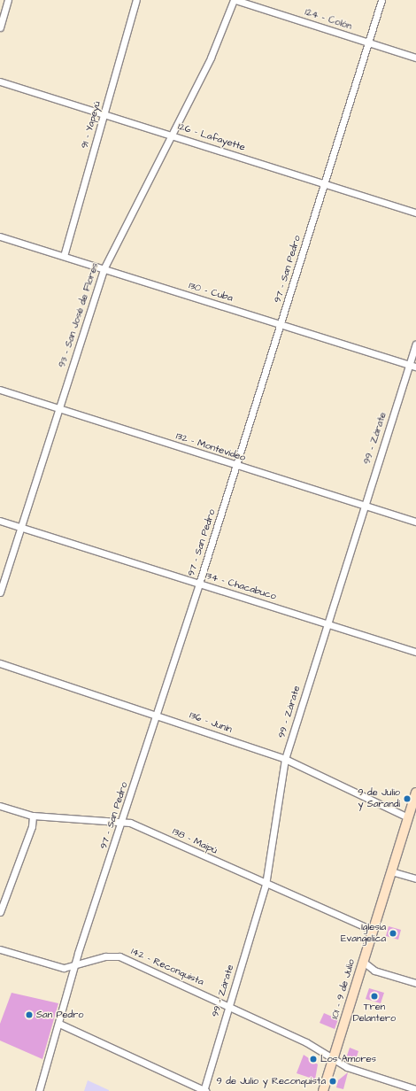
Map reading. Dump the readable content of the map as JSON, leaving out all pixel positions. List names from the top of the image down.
{
  "streets": {
    "street": [
      "124 - Colón",
      "91 - Yapeyú",
      "126 - Lafayette",
      "97 - San Pedro",
      "130 - Cuba",
      "93 - San José de Flores",
      "99 - Zárate",
      "132 - Montevideo",
      "134 - Chacabuco",
      "136 - Junín",
      "138 - Maipú",
      "142 - Reconquista",
      "101 - 9 de Julio"
    ]
  },
  "crossings": [
    ["124 - Colón", "97 - San Pedro"],
    ["124 - Colón", "93 - San José de Flores"],
    ["91 - Yapeyú", "126 - Lafayette"],
    ["91 - Yapeyú", "130 - Cuba"],
    ["126 - Lafayette", "97 - San Pedro"],
    ["126 - Lafayette", "93 - San José de Flores"],
    ["97 - San Pedro", "130 - Cuba"],
    ["97 - San Pedro", "132 - Montevideo"],
    ["97 - San Pedro", "134 - Chacabuco"],
    ["97 - San Pedro", "136 - Junín"],
    ["97 - San Pedro", "138 - Maipú"],
    ["97 - San Pedro", "142 - Reconquista"],
    ["130 - Cuba", "93 - San José de Flores"],
    ["130 - Cuba", "99 - Zárate"],
    ["93 - San José de Flores", "132 - Montevideo"],
    ["93 - San José de Flores", "134 - Chacabuco"],
    ["99 - Zárate", "132 - Montevideo"],
    ["99 - Zárate", "134 - Chacabuco"],
    ["99 - Zárate", "136 - Junín"],
    ["99 - Zárate", "138 - Maipú"],
    ["99 - Zárate", "142 - Reconquista"],
    ["136 - Junín", "101 - 9 de Julio"],
    ["138 - Maipú", "101 - 9 de Julio"],
    ["142 - Reconquista", "101 - 9 de Julio"]
  ],
  "places": [
    "9 de Julio y Sarandí",
    "Iglesia Evangelica",
    "Tren Delantero",
    "San Pedro",
    "Los Amores",
    "9 de Julio y Reconquista"
  ]
}
